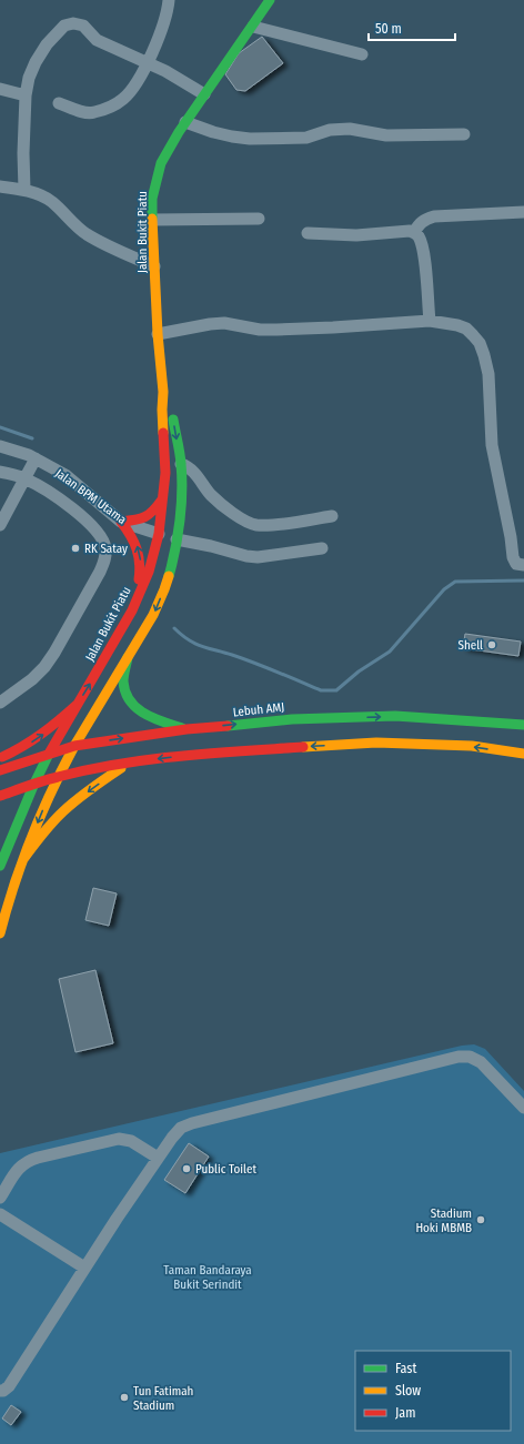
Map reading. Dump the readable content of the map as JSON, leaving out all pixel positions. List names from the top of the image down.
{
  "streets": {
    "main road": ["Jalan Bukit Piatu", "Lebuh AMJ"],
    "street": ["Jalan BPM Utama"]
  },
  "crossings": [
    ["Jalan Bukit Piatu", "Jalan BPM Utama"],
    ["Jalan Bukit Piatu", "Lebuh AMJ"]
  ],
  "parks": ["Taman Bandaraya Bukit Serindit"],
  "places": [
    "RK Satay",
    "Shell",
    "Public Toilet",
    "Stadium Hoki MBMB",
    "Tun Fatimah Stadium"
  ],
  "legend": ["Fast", "Slow", "Jam"],
  "scale_bar": "50 m"
}
